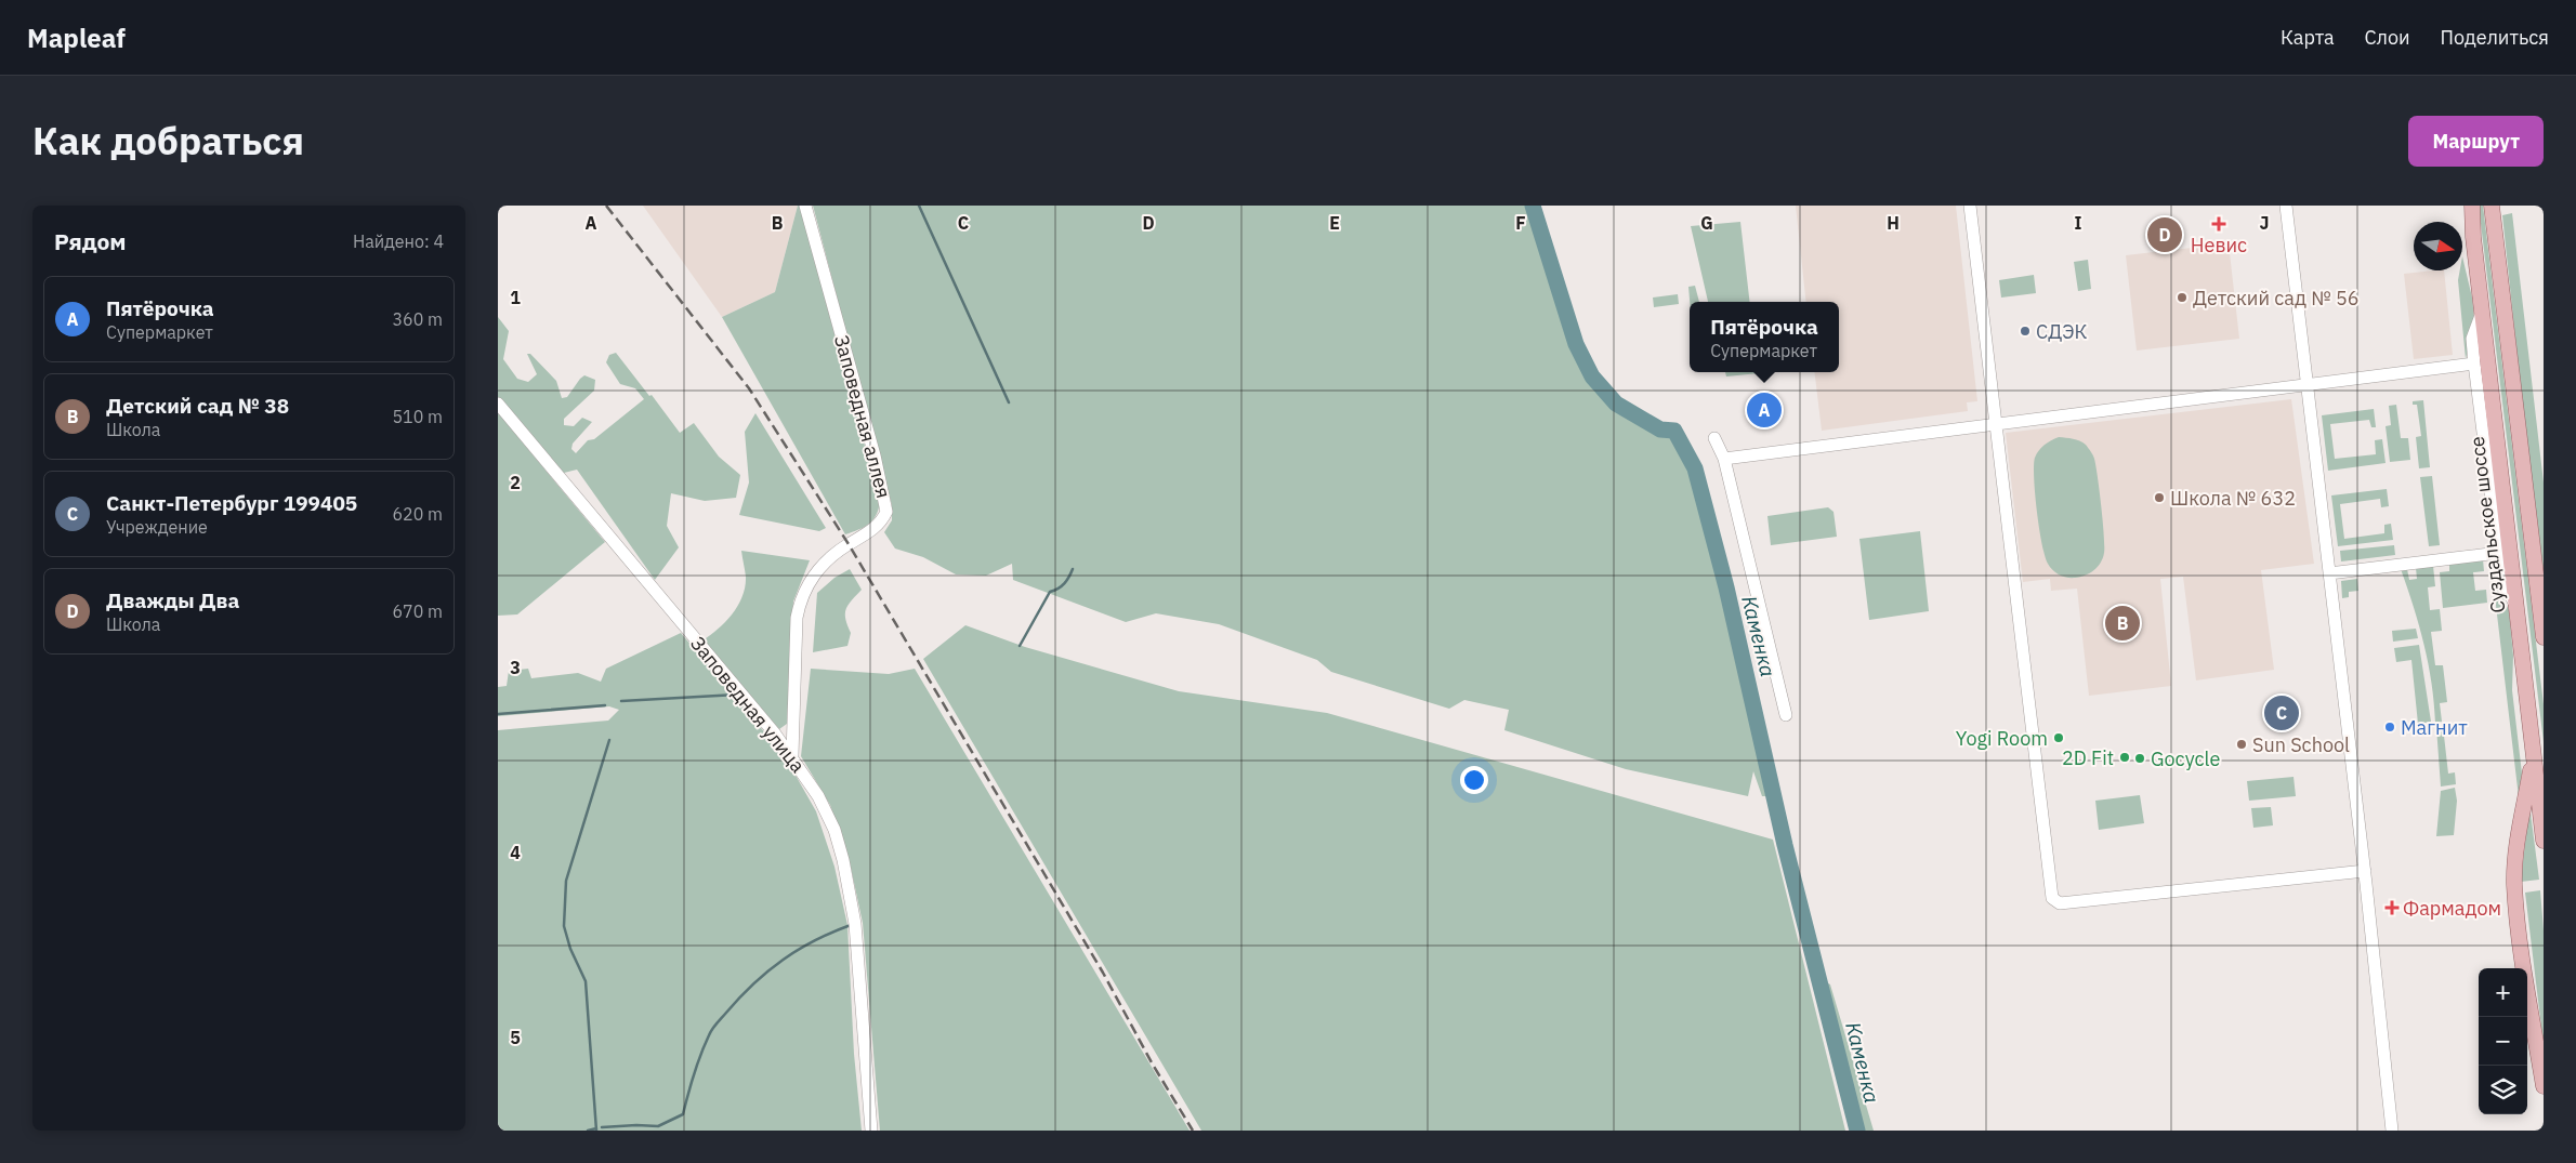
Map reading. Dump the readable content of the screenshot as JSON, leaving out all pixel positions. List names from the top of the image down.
{
  "streets": {
    "main road": ["Суздальское шоссе"],
    "street": ["Заповедная аллея", "Заповедная улица"]
  },
  "crossings": [
    ["Заповедная аллея", "Заповедная улица"]
  ],
  "water": ["Каменка"],
  "places": {
    "health": ["Невис", "Фармадом"],
    "other": [
      "Детский сад № 56",
      "СДЭК",
      "Школа № 632",
      "Магнит",
      "Yogi Room",
      "Sun School",
      "2D Fit",
      "Gocycle"
    ]
  },
  "north": "right",
  "page": {
    "header": "Mapleaf",
    "nav": ["Карта", "Слои", "Поделиться"],
    "title": "Как добраться",
    "buttons": "Маршрут",
    "heading": ["Рядом", "Найдено: 4"],
    "pins": [
      "D",
      "A",
      "B",
      "C"
    ],
    "list": [
      {
        "mark": "A",
        "name": "Пятёрочка",
        "note": "Супермаркет",
        "value": "360 m"
      },
      {
        "mark": "B",
        "name": "Детский сад № 38",
        "note": "Школа",
        "value": "510 m"
      },
      {
        "mark": "C",
        "name": "Санкт-Петербург 199405",
        "note": "Учреждение",
        "value": "620 m"
      },
      {
        "mark": "D",
        "name": "Дважды Два",
        "note": "Школа",
        "value": "670 m"
      }
    ],
    "popup": ["Пятёрочка", "Супермаркет"],
    "map_buttons": ["+", "−"]
  },
  "grid": {
    "columns": [
      "A",
      "B",
      "C",
      "D",
      "E",
      "F",
      "G",
      "H",
      "I",
      "J"
    ],
    "rows": [
      "1",
      "2",
      "3",
      "4",
      "5"
    ]
  }
}
